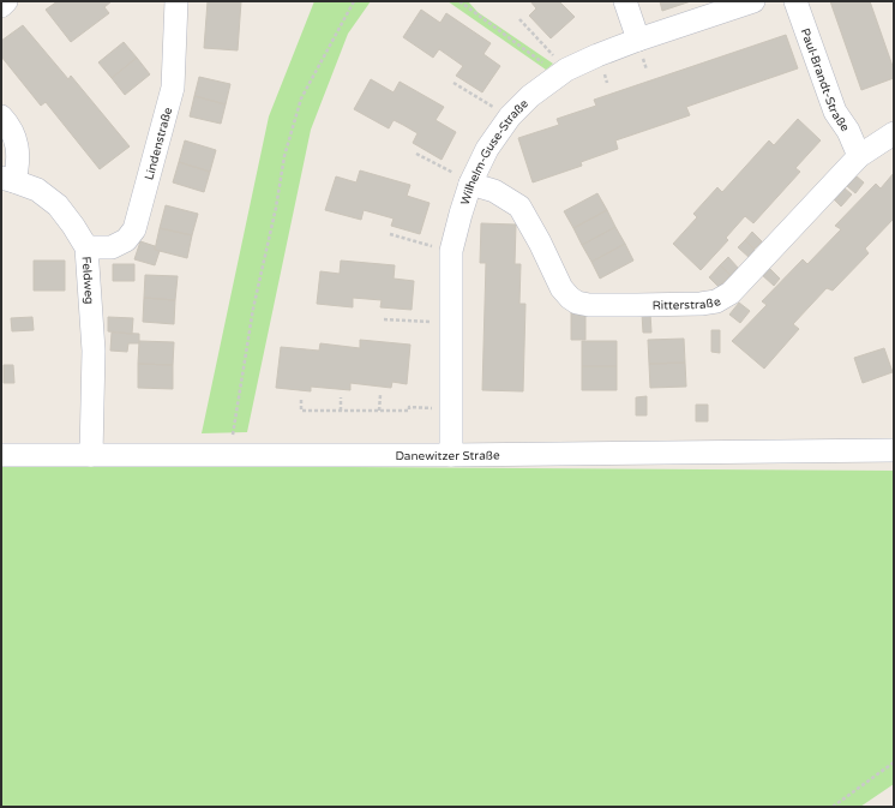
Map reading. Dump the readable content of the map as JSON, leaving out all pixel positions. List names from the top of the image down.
{
  "streets": {
    "street": [
      "Paul-Brandt-Straße",
      "Lindenstraße",
      "Wilhelm-Guse-Straße",
      "Feldweg",
      "Ritterstraße",
      "Danewitzer Straße"
    ]
  },
  "crossings": [
    ["Paul-Brandt-Straße", "Ritterstraße"],
    ["Lindenstraße", "Feldweg"],
    ["Wilhelm-Guse-Straße", "Ritterstraße"],
    ["Wilhelm-Guse-Straße", "Danewitzer Straße"],
    ["Feldweg", "Danewitzer Straße"]
  ]
}
